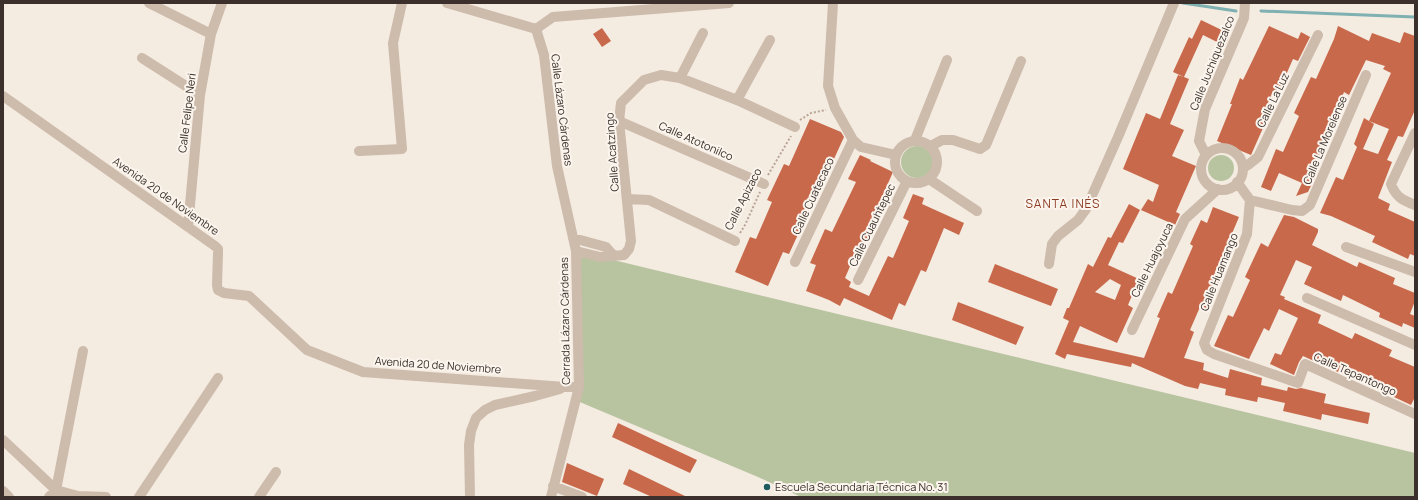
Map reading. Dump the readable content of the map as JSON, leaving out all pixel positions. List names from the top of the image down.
{
  "streets": {
    "street": [
      "Calle Juchiquezalco",
      "Calle La Luz",
      "Calle Lázaro Cárdenas",
      "Calle Felipe Neri",
      "Calle La Morelense",
      "Calle Atotonilco",
      "Calle Acatzingo",
      "Avenida 20 de Noviembre",
      "Calle Cuatecaco",
      "Calle Apizaco",
      "Calle Cuauhtepec",
      "Calle Huajoyuca",
      "Calle Huamango",
      "Cerrada Lázaro Cárdenas",
      "Calle Tepantongo"
    ]
  },
  "crossings": [
    ["Calle Juchiquezalco", "Calle La Luz"],
    ["Calle Juchiquezalco", "Calle Huajoyuca"],
    ["Calle La Luz", "Calle Huajoyuca"],
    ["Calle Lázaro Cárdenas", "Cerrada Lázaro Cárdenas"],
    ["Calle Felipe Neri", "Avenida 20 de Noviembre"],
    ["Calle La Morelense", "Calle Huamango"],
    ["Calle Atotonilco", "Calle Acatzingo"],
    ["Calle Atotonilco", "Calle Apizaco"],
    ["Calle Acatzingo", "Calle Apizaco"],
    ["Avenida 20 de Noviembre", "Cerrada Lázaro Cárdenas"],
    ["Calle Huamango", "Calle Tepantongo"]
  ],
  "districts": ["SANTA INÉS"],
  "places": ["Escuela Secundaria Técnica No. 31"]
}
